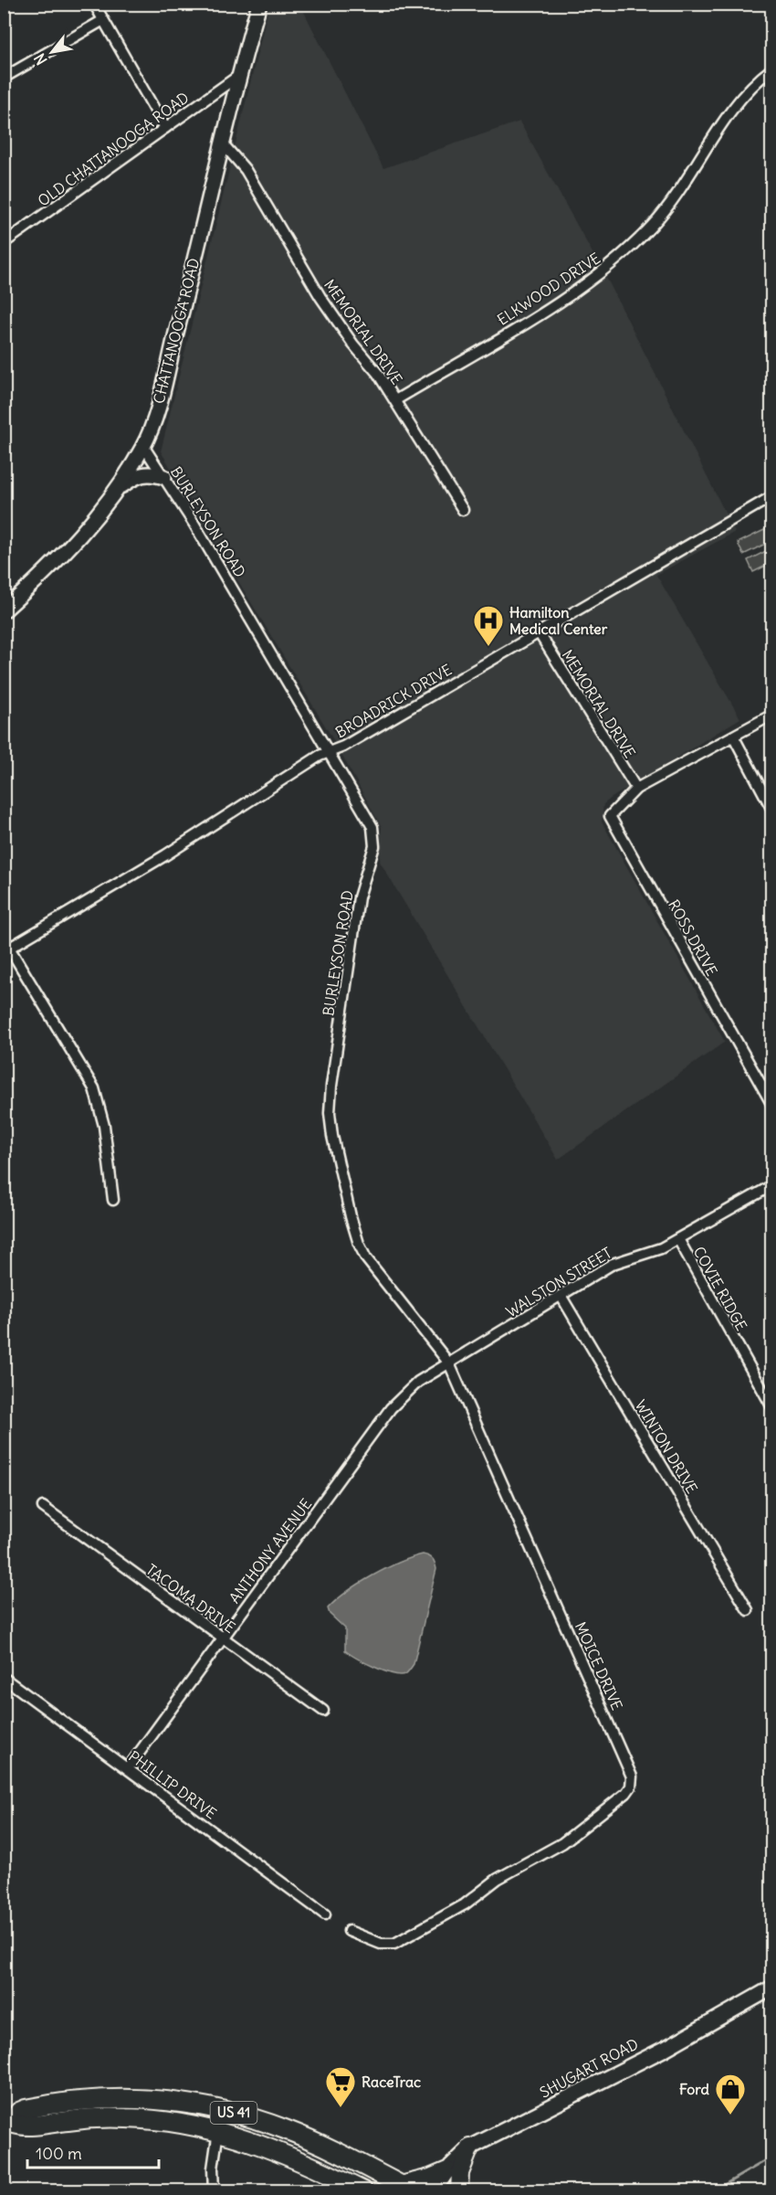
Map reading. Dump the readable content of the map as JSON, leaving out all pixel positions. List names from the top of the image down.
{
  "streets": {
    "highway": ["US 41"],
    "main road": ["CHATTANOOGA ROAD", "SHUGART ROAD"],
    "street": [
      "OLD CHATTANOOGA ROAD",
      "ELKWOOD DRIVE",
      "MEMORIAL DRIVE",
      "BURLEYSON ROAD",
      "BROADRICK DRIVE",
      "ROSS DRIVE",
      "WALSTON STREET",
      "COVIE RIDGE",
      "WINTON DRIVE",
      "ANTHONY AVENUE",
      "TACOMA DRIVE",
      "MOICE DRIVE",
      "PHILLIP DRIVE"
    ]
  },
  "crossings": [
    ["OLD CHATTANOOGA ROAD", "CHATTANOOGA ROAD"],
    ["ELKWOOD DRIVE", "MEMORIAL DRIVE"],
    ["CHATTANOOGA ROAD", "MEMORIAL DRIVE"],
    ["CHATTANOOGA ROAD", "BURLEYSON ROAD"],
    ["MEMORIAL DRIVE", "BROADRICK DRIVE"],
    ["MEMORIAL DRIVE", "ROSS DRIVE"],
    ["BURLEYSON ROAD", "BROADRICK DRIVE"],
    ["BURLEYSON ROAD", "WALSTON STREET"],
    ["BURLEYSON ROAD", "ANTHONY AVENUE"],
    ["BURLEYSON ROAD", "MOICE DRIVE"],
    ["WALSTON STREET", "COVIE RIDGE"],
    ["WALSTON STREET", "WINTON DRIVE"],
    ["WALSTON STREET", "ANTHONY AVENUE"],
    ["WALSTON STREET", "MOICE DRIVE"],
    ["ANTHONY AVENUE", "TACOMA DRIVE"],
    ["ANTHONY AVENUE", "MOICE DRIVE"],
    ["ANTHONY AVENUE", "PHILLIP DRIVE"]
  ],
  "places": {
    "hospital": ["Hamilton Medical Center"],
    "supermarket": ["RaceTrac"],
    "shop": ["Ford"]
  },
  "scale_bar": "100 m",
  "north": "bottom left"
}
